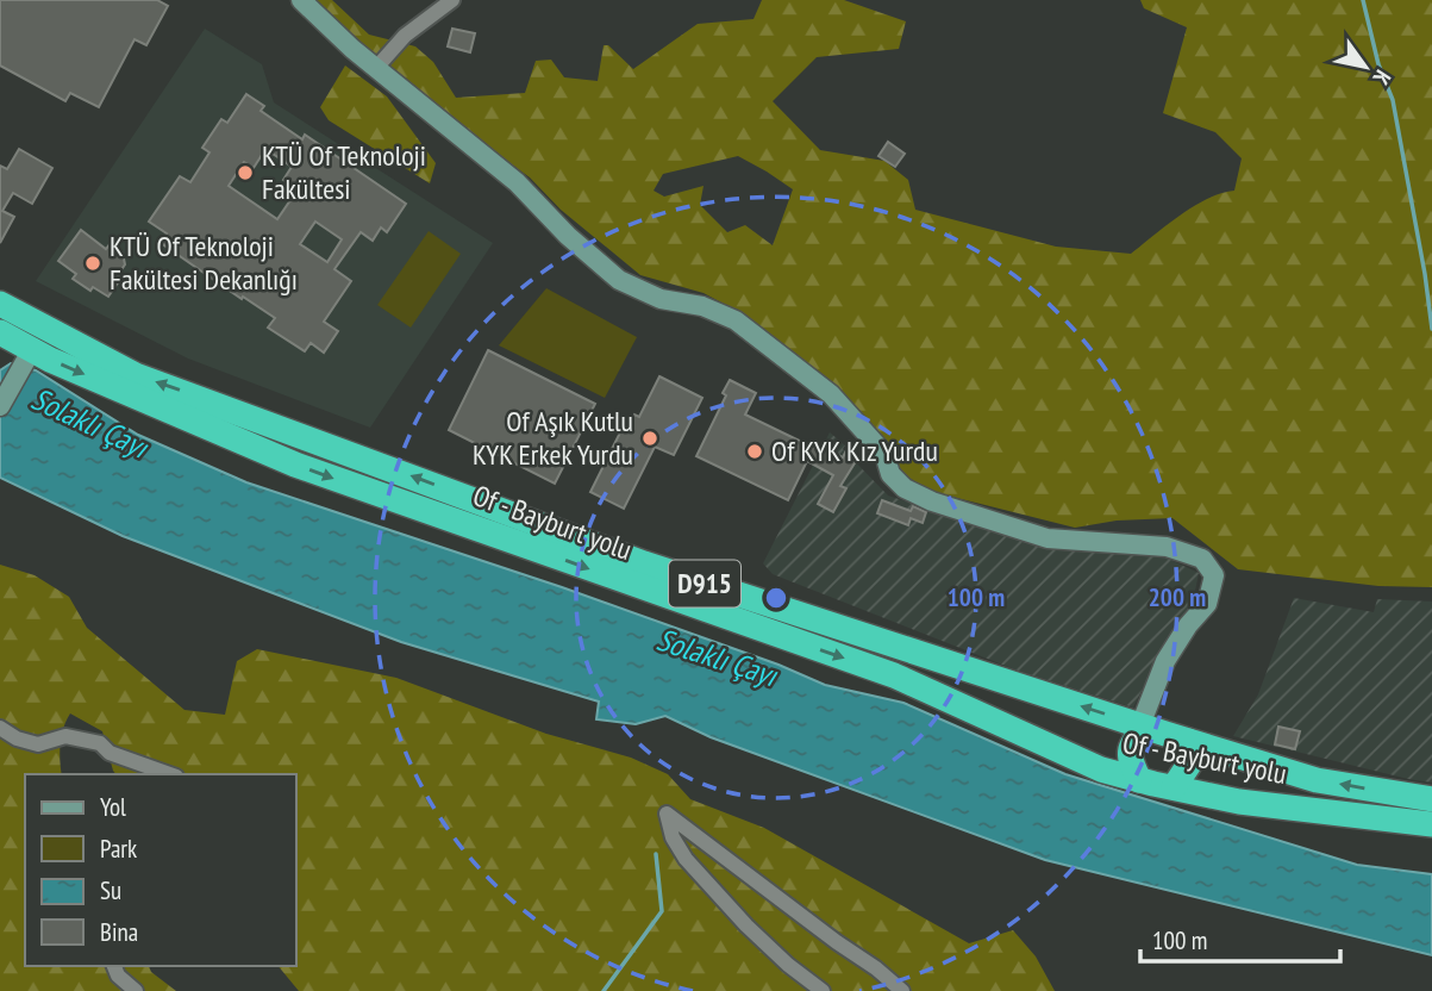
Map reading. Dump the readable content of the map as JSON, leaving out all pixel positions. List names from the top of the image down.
{
  "streets": {
    "highway": ["Of - Bayburt yolu", "D915"]
  },
  "water": ["Solaklı Çayı"],
  "places": [
    "KTÜ Of Teknoloji Fakültesi",
    "KTÜ Of Teknoloji Fakültesi Dekanlığı",
    "Of Aşık Kutlu KYK Erkek Yurdu",
    "Of KYK Kız Yurdu"
  ],
  "legend": [
    "Yol",
    "Park",
    "Su",
    "Bina"
  ],
  "scale_bar": "100 m",
  "north": "bottom right",
  "rings": ["100 m", "200 m"]
}
